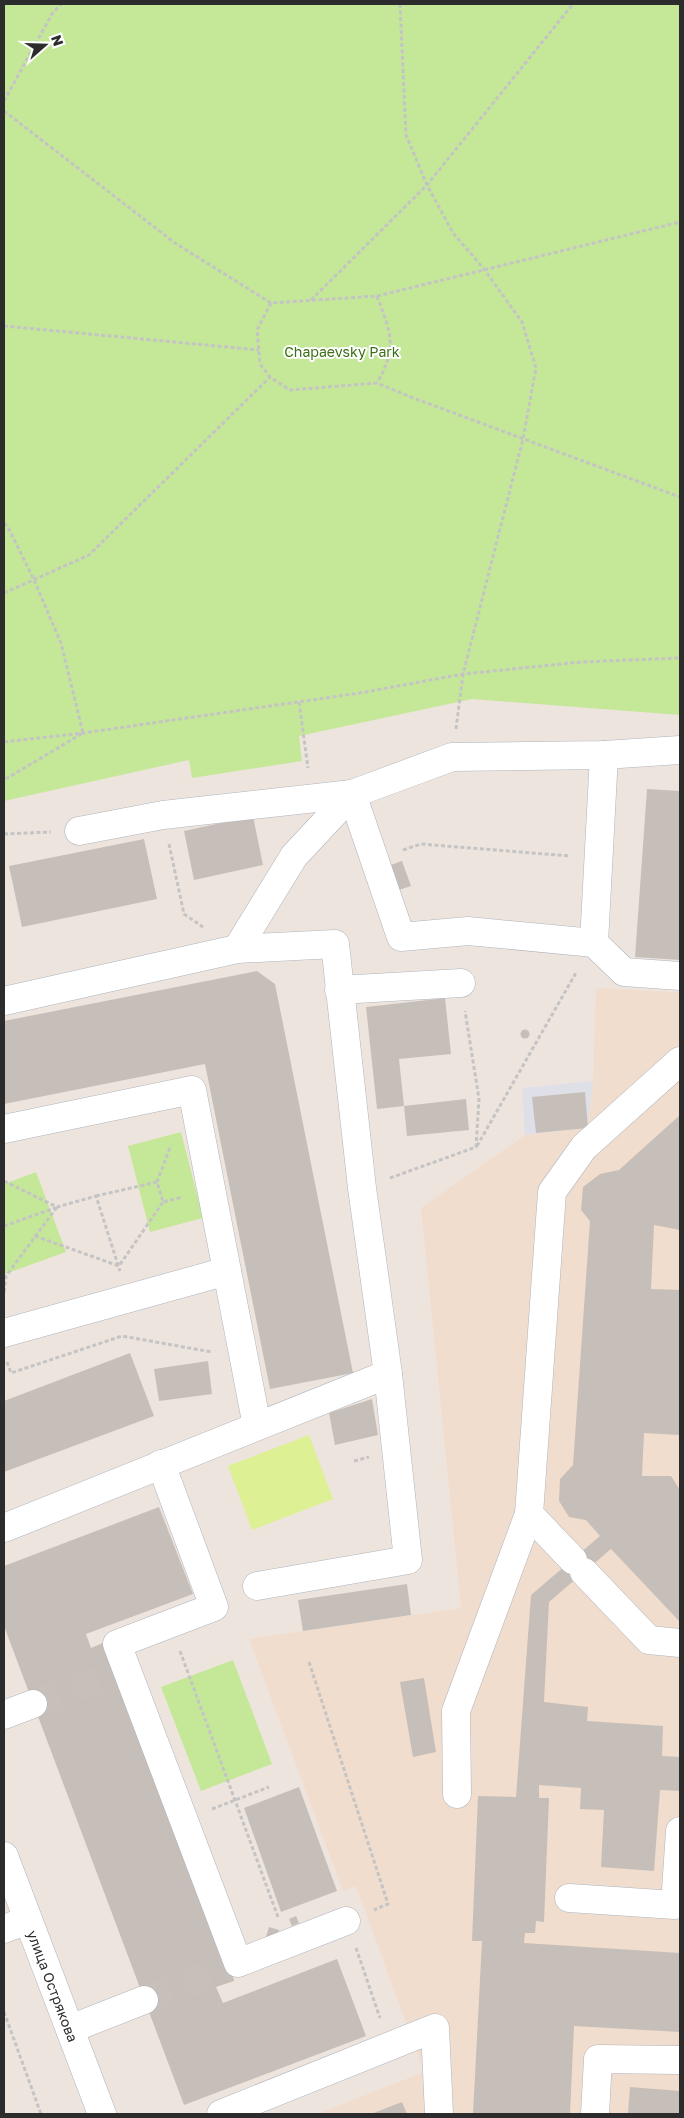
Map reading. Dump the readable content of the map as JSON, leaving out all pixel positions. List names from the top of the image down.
{
  "streets": {
    "street": ["улица Острякова"]
  },
  "parks": ["Chapaevsky Park"],
  "north": "right"
}
